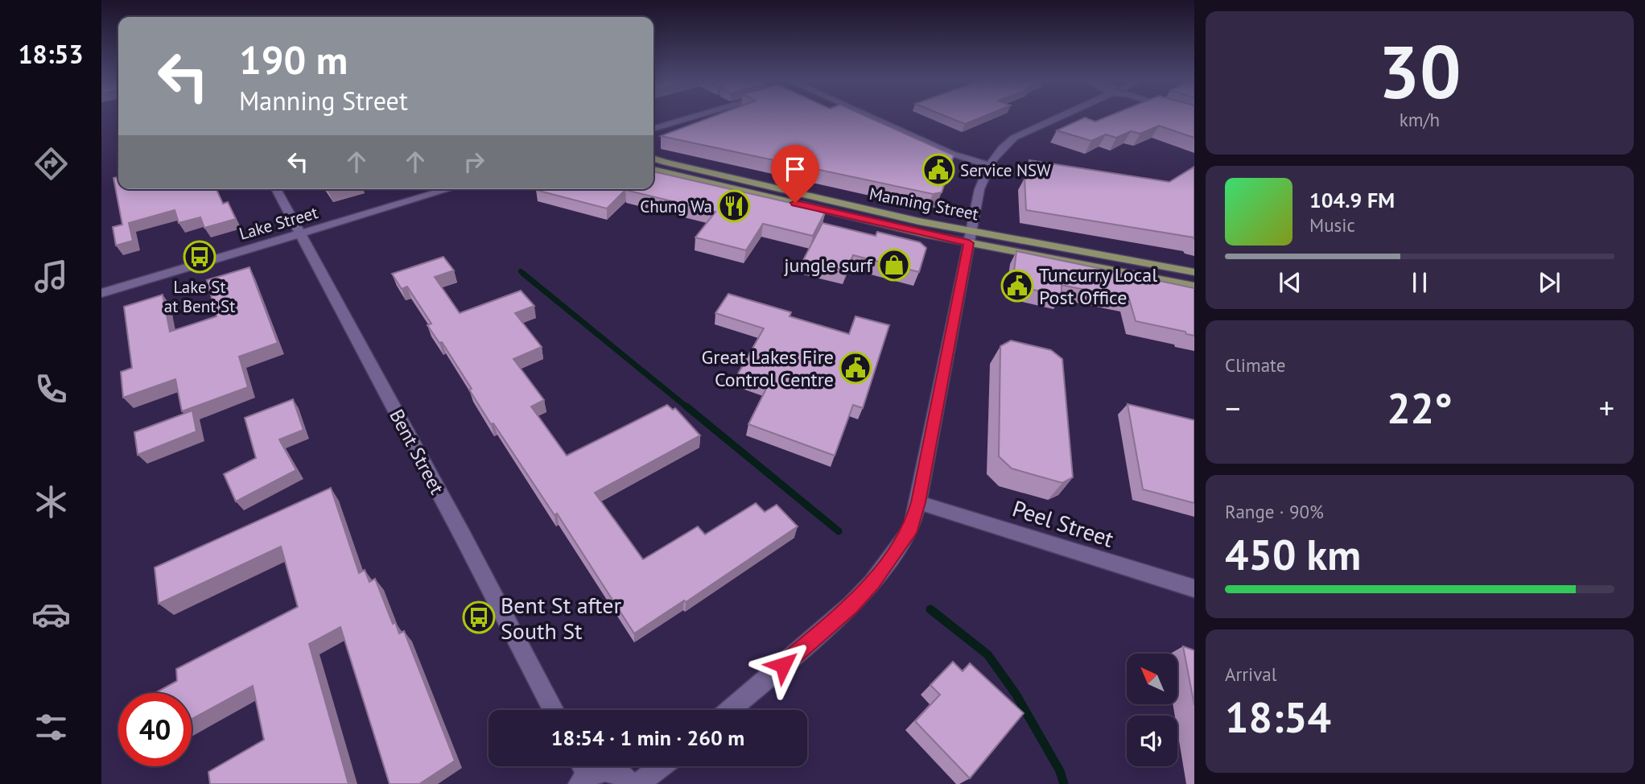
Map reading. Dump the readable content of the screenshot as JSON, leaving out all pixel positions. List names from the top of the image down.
{
  "streets": {
    "main road": ["Manning Street"],
    "street": ["Lake Street", "Bent Street", "Peel Street"]
  },
  "crossings": [
    ["Lake Street", "Bent Street"]
  ],
  "places": {
    "public building": ["Service NSW", "Tuncurry Local Post Office", "Great Lakes Fire Control Centre"],
    "restaurant": ["Chung Wa"],
    "bus stop": ["Lake St at Bent St", "Bent St after South St"],
    "shop": ["jungle surf"]
  },
  "north": "top left",
  "page": {
    "tabs": "18:53",
    "tile": [
      ["30", "km/h"],
      "Climate",
      ["Range · 90%", "450 km"],
      ["Arrival", "18:54"]
    ],
    "turn": ["190 m", "Manning Street"],
    "song": ["104.9 FM", "Music"],
    "heat": ["−", "22°", "+"],
    "limit": "40",
    "trip": "18:54 · 1 min · 260 m"
  }
}
